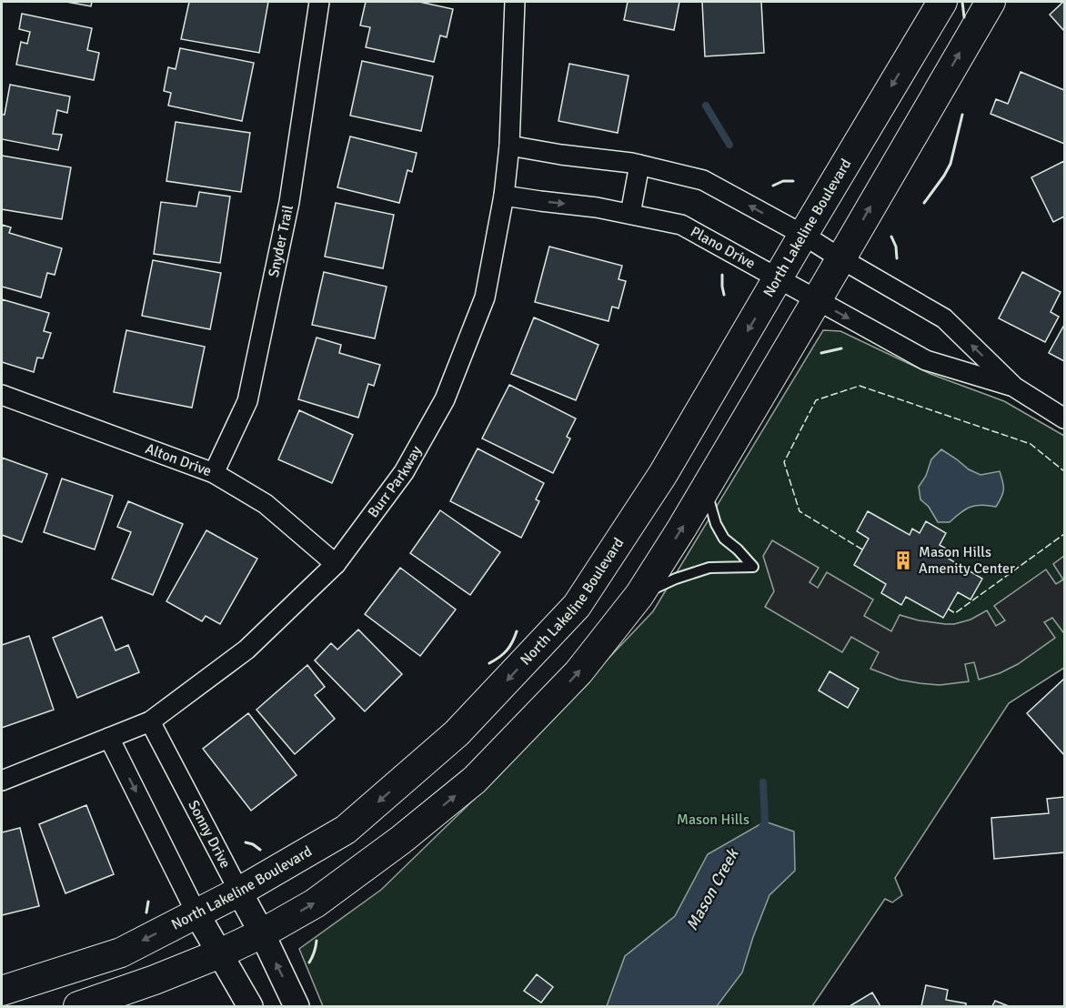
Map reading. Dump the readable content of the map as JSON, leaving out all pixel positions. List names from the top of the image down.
{
  "streets": {
    "main road": ["North Lakeline Boulevard"],
    "street": [
      "Snyder Trail",
      "Plano Drive",
      "Alton Drive",
      "Burr Parkway",
      "Sonny Drive"
    ]
  },
  "crossings": [
    ["North Lakeline Boulevard", "Plano Drive"],
    ["North Lakeline Boulevard", "Sonny Drive"],
    ["Snyder Trail", "Alton Drive"],
    ["Plano Drive", "Burr Parkway"],
    ["Alton Drive", "Burr Parkway"],
    ["Burr Parkway", "Sonny Drive"]
  ],
  "water": ["Mason Creek"],
  "parks": ["Mason Hills"],
  "places": {
    "building": ["Mason Hills Amenity Center"]
  }
}
